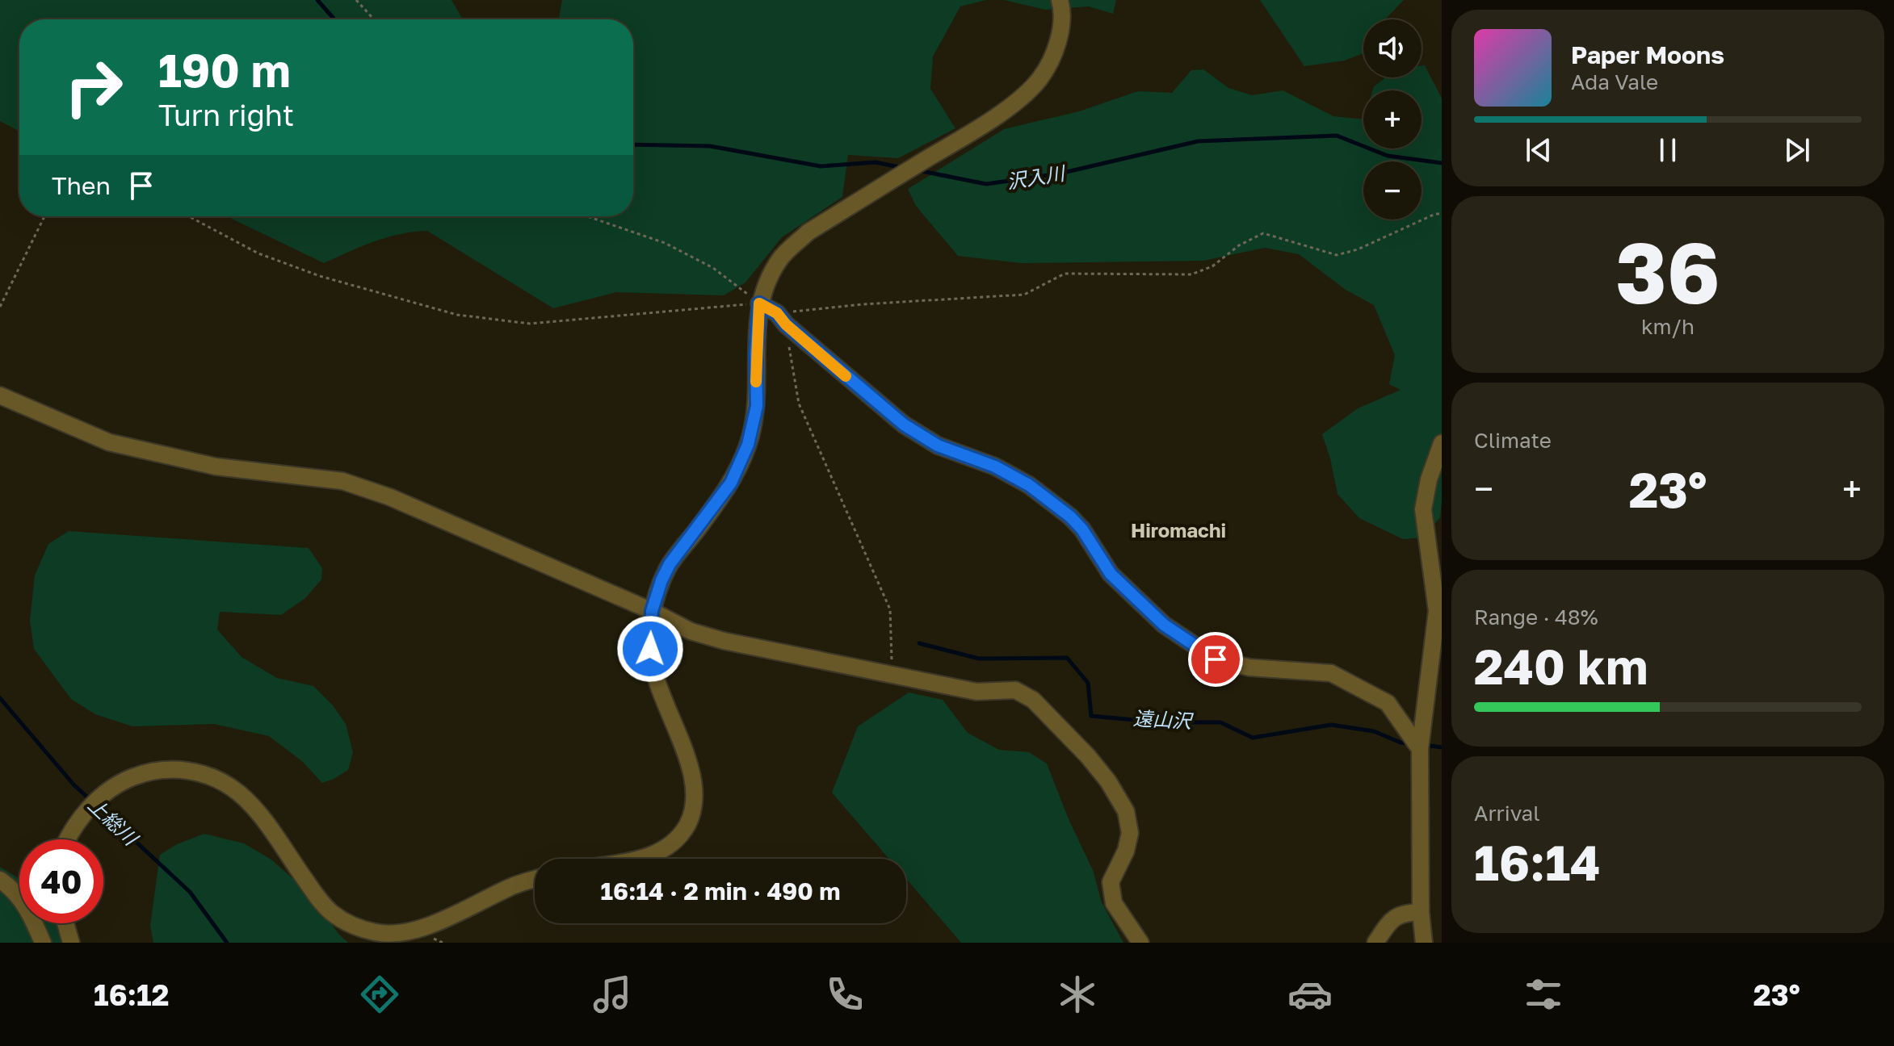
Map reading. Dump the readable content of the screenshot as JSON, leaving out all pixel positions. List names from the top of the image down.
{
  "districts": ["Hiromachi"],
  "water": ["沢入川", "遠山沢", "上総川"],
  "page": {
    "map_buttons": ["+", "−"],
    "turn": ["190 m", "Turn right"],
    "song": ["Paper Moons", "Ada Vale"],
    "then": "Then",
    "tile": [
      ["36", "km/h"],
      "Climate",
      ["Range · 48%", "240 km"],
      ["Arrival", "16:14"]
    ],
    "heat": ["−", "23°", "+"],
    "limit": "40",
    "trip": "16:14 · 2 min · 490 m",
    "tabs": ["16:12", "23°"]
  }
}
